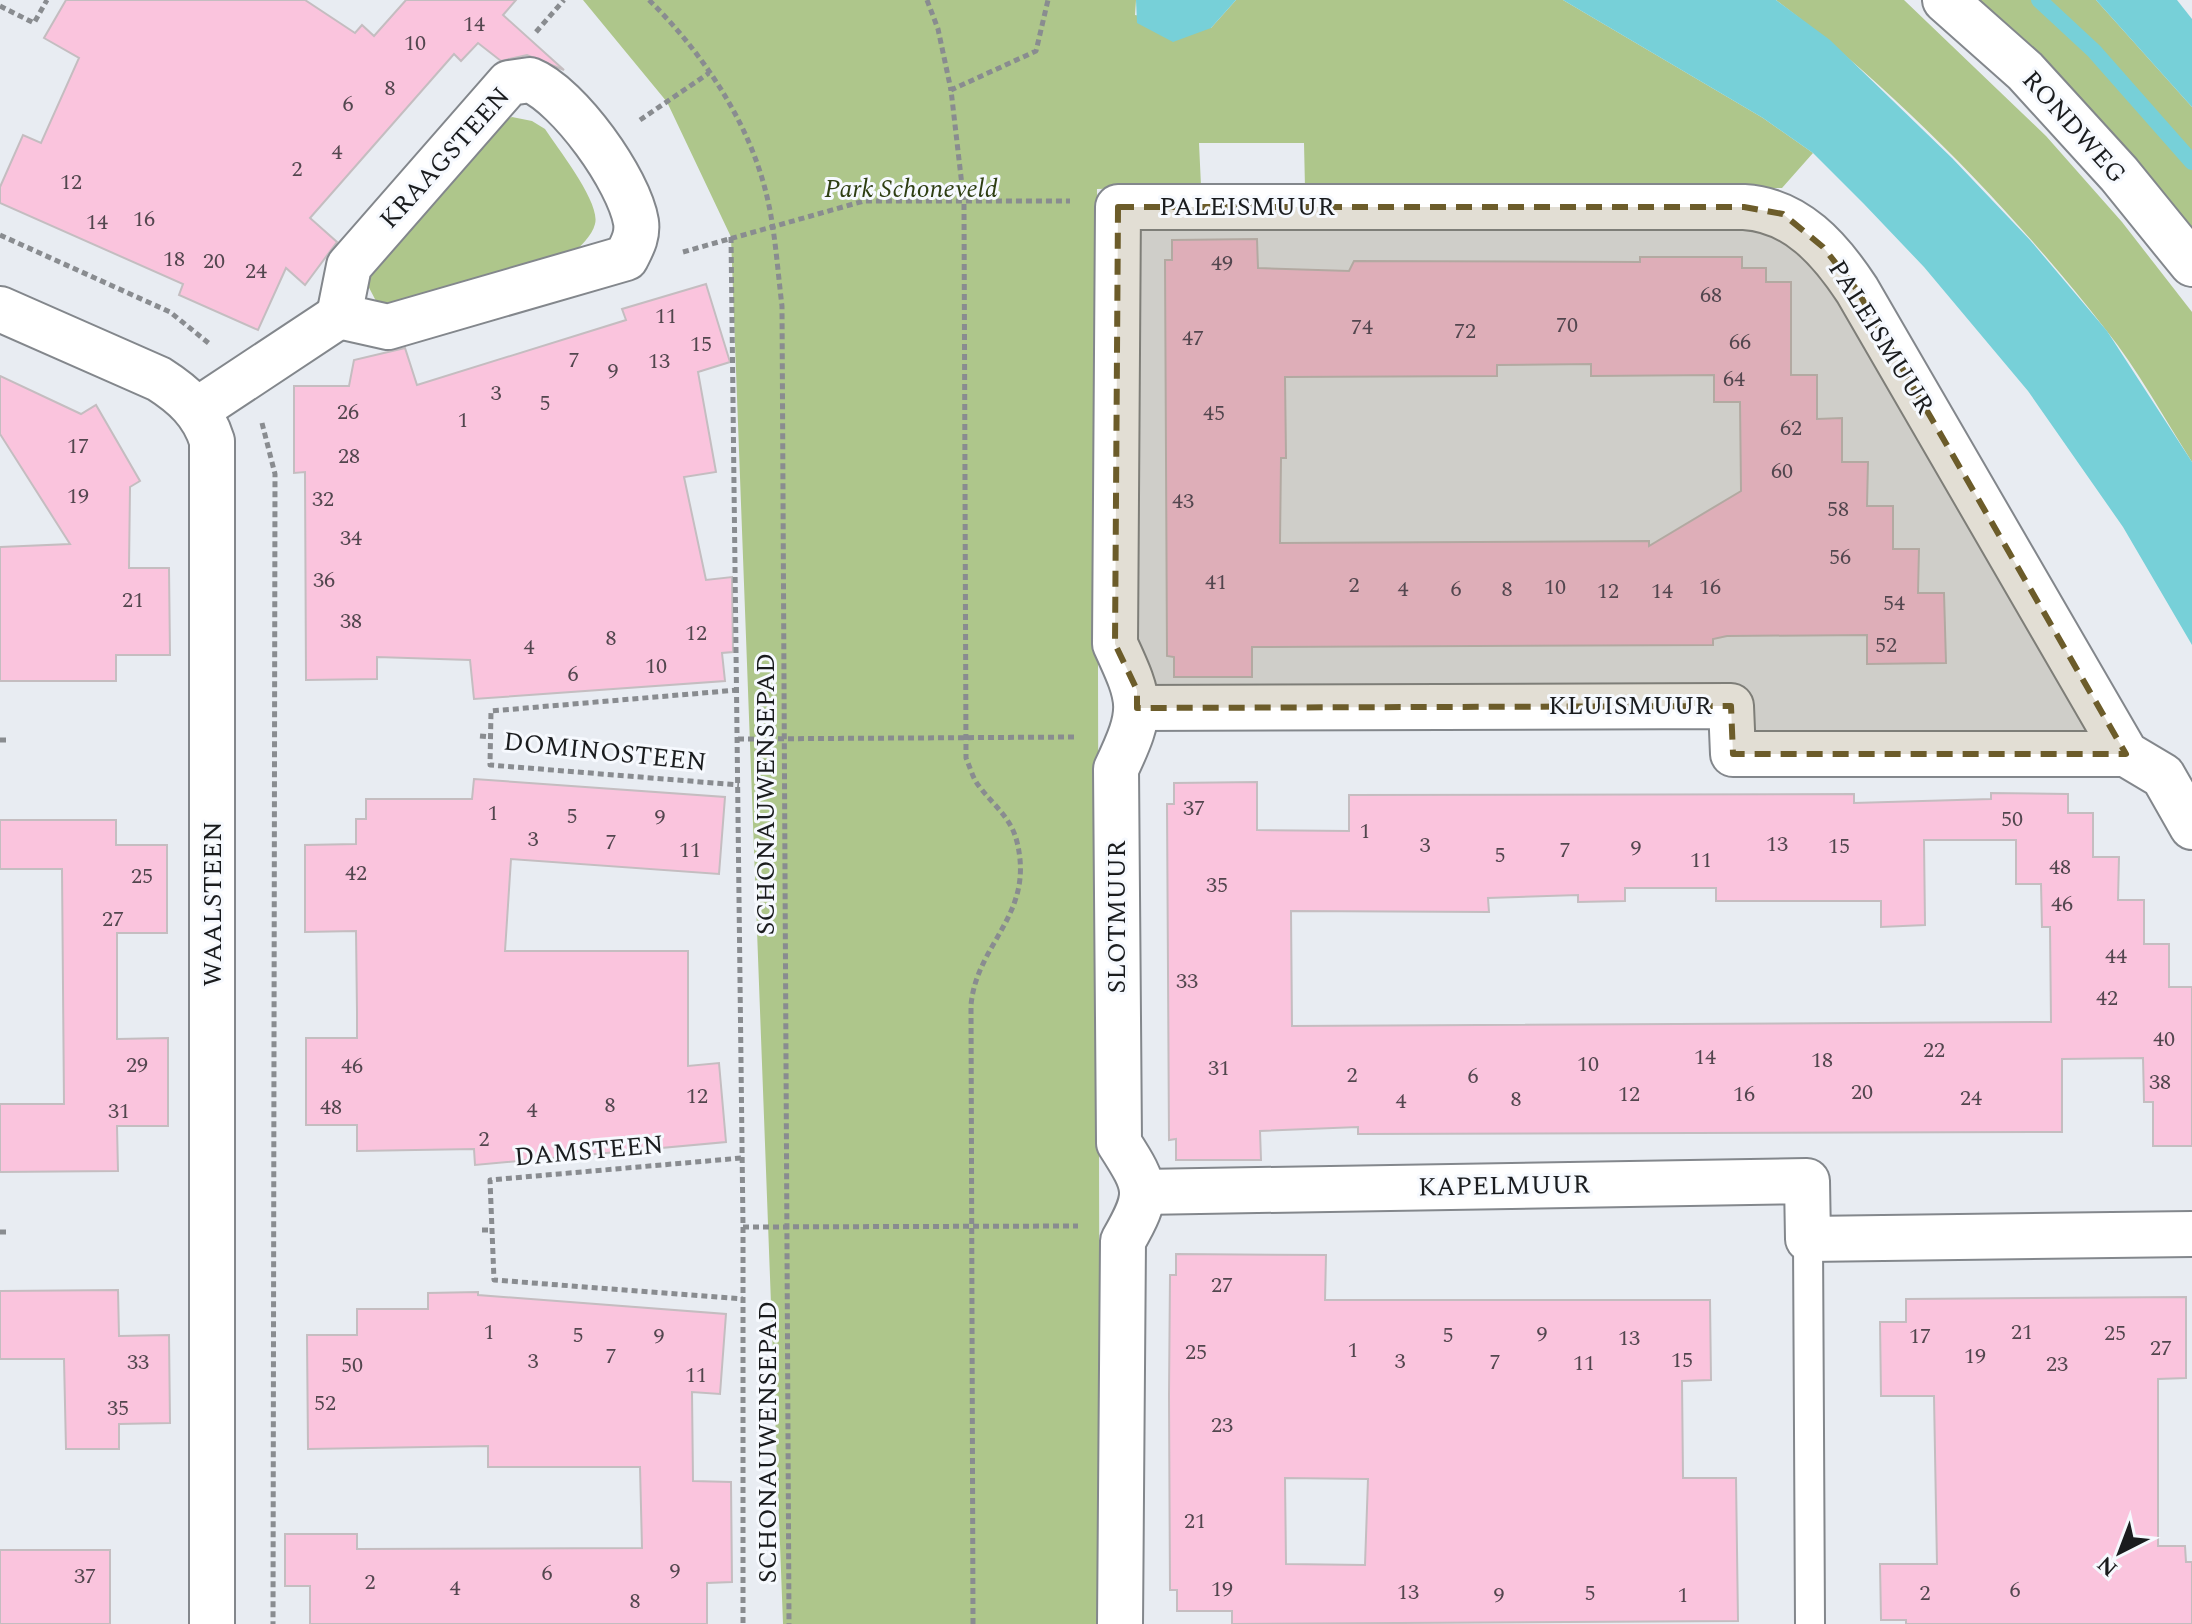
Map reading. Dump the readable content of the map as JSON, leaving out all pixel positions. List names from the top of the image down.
{
  "streets": {
    "street": [
      "RONDWEG",
      "KRAAGSTEEN",
      "PALEISMUUR",
      "KLUISMUUR",
      "WAALSTEEN",
      "SLOTMUUR",
      "KAPELMUUR"
    ],
    "path": ["DOMINOSTEEN", "SCHONAUWENSEPAD", "DAMSTEEN"]
  },
  "crossings": [
    ["PALEISMUUR", "KLUISMUUR"],
    ["KLUISMUUR", "SLOTMUUR"],
    ["SLOTMUUR", "KAPELMUUR"]
  ],
  "parks": ["Park Schoneveld"],
  "house_numbers": [
    "14",
    "10",
    "8",
    "6",
    "4",
    "2",
    "12",
    "16",
    "14",
    "18",
    "20",
    "49",
    "24",
    "68",
    "11",
    "70",
    "74",
    "72",
    "47",
    "66",
    "15",
    "7",
    "13",
    "9",
    "64",
    "3",
    "5",
    "26",
    "45",
    "1",
    "62",
    "17",
    "28",
    "60",
    "19",
    "32",
    "43",
    "58",
    "34",
    "56",
    "36",
    "41",
    "2",
    "10",
    "16",
    "4",
    "6",
    "8",
    "12",
    "14",
    "21",
    "54",
    "38",
    "12",
    "8",
    "52",
    "4",
    "10",
    "6",
    "37",
    "1",
    "5",
    "9",
    "50",
    "1",
    "3",
    "7",
    "13",
    "3",
    "15",
    "9",
    "11",
    "7",
    "5",
    "11",
    "48",
    "42",
    "25",
    "35",
    "46",
    "27",
    "44",
    "33",
    "42",
    "40",
    "22",
    "14",
    "18",
    "10",
    "29",
    "46",
    "31",
    "2",
    "6",
    "38",
    "20",
    "12",
    "16",
    "12",
    "24",
    "8",
    "4",
    "8",
    "48",
    "4",
    "31",
    "2",
    "27",
    "1",
    "21",
    "25",
    "9",
    "5",
    "5",
    "9",
    "17",
    "13",
    "27",
    "1",
    "25",
    "7",
    "19",
    "15",
    "3",
    "3",
    "33",
    "7",
    "11",
    "23",
    "50",
    "11",
    "52",
    "35",
    "23",
    "21",
    "9",
    "6",
    "37",
    "2",
    "4",
    "19",
    "6",
    "13",
    "5",
    "2",
    "9",
    "1",
    "8"
  ],
  "north": "bottom left"
}
